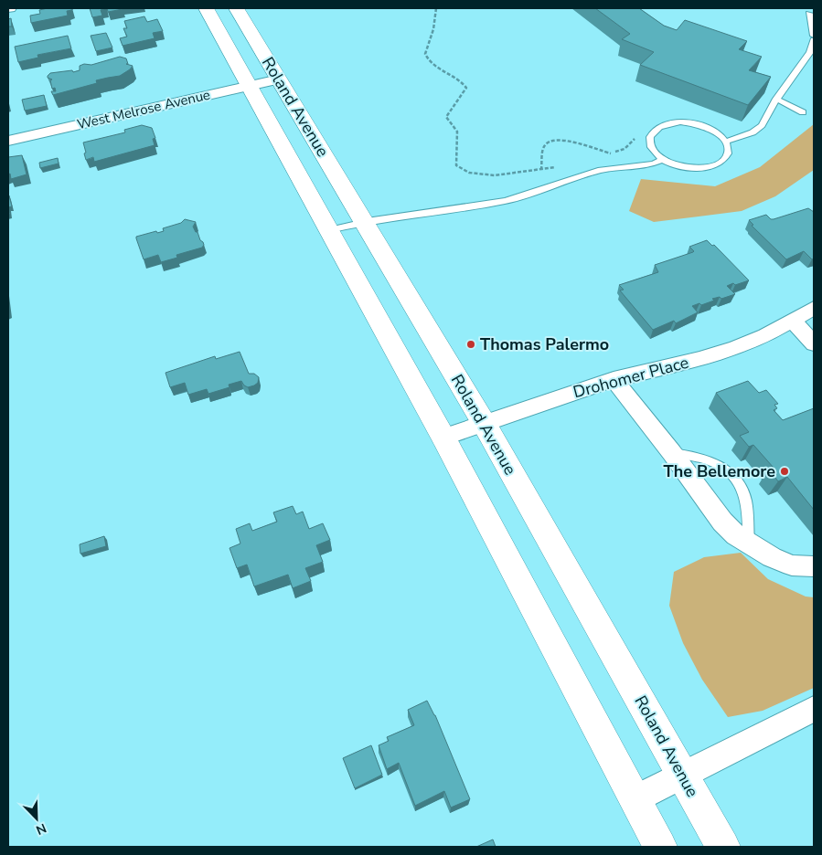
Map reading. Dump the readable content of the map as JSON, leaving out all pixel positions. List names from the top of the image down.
{
  "streets": {
    "street": ["Roland Avenue", "West Melrose Avenue", "Drohomer Place"]
  },
  "crossings": [
    ["Roland Avenue", "West Melrose Avenue"],
    ["Roland Avenue", "Drohomer Place"]
  ],
  "places": ["Thomas Palermo", "The Bellemore"],
  "north": "bottom right"
}
